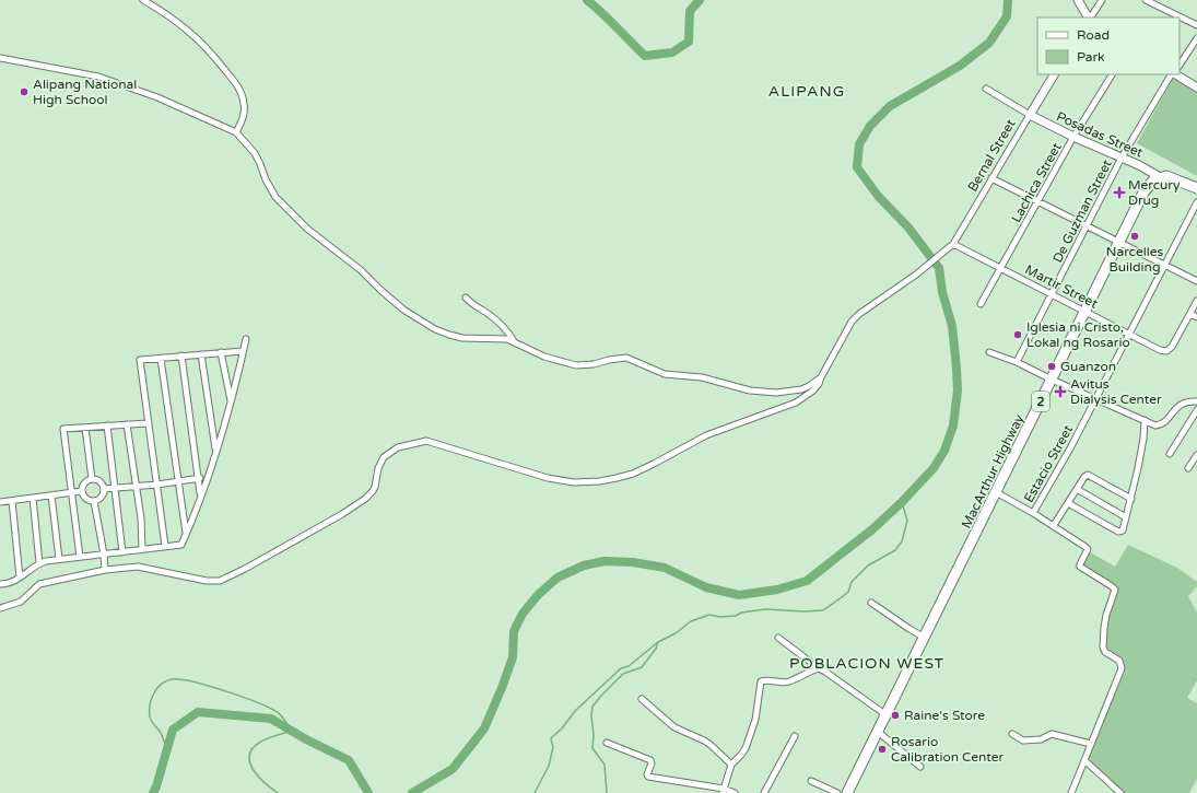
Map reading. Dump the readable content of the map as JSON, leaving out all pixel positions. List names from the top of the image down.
{
  "streets": {
    "highway": ["2", "MacArthur Highway"],
    "main road": ["Posadas Street", "Bernal Street"],
    "street": [
      "Lachica Street",
      "De Guzman Street",
      "Martir Street",
      "Estacio Street"
    ]
  },
  "crossings": [
    ["Posadas Street", "Bernal Street"],
    ["Posadas Street", "Lachica Street"],
    ["Posadas Street", "De Guzman Street"],
    ["Posadas Street", "MacArthur Highway"],
    ["Bernal Street", "Martir Street"],
    ["Lachica Street", "Martir Street"],
    ["De Guzman Street", "Martir Street"],
    ["Martir Street", "Estacio Street"],
    ["Martir Street", "MacArthur Highway"],
    ["Estacio Street", "MacArthur Highway"]
  ],
  "districts": ["ALIPANG", "POBLACION WEST"],
  "places": {
    "other": [
      "Alipang National High School",
      "Narcelles Building",
      "Iglesia ni Cristo, Lokal ng Rosario",
      "Guanzon",
      "Raine's Store",
      "Rosario Calibration Center"
    ],
    "health": ["Mercury Drug", "Avitus Dialysis Center"]
  },
  "legend": ["Road", "Park"]
}
